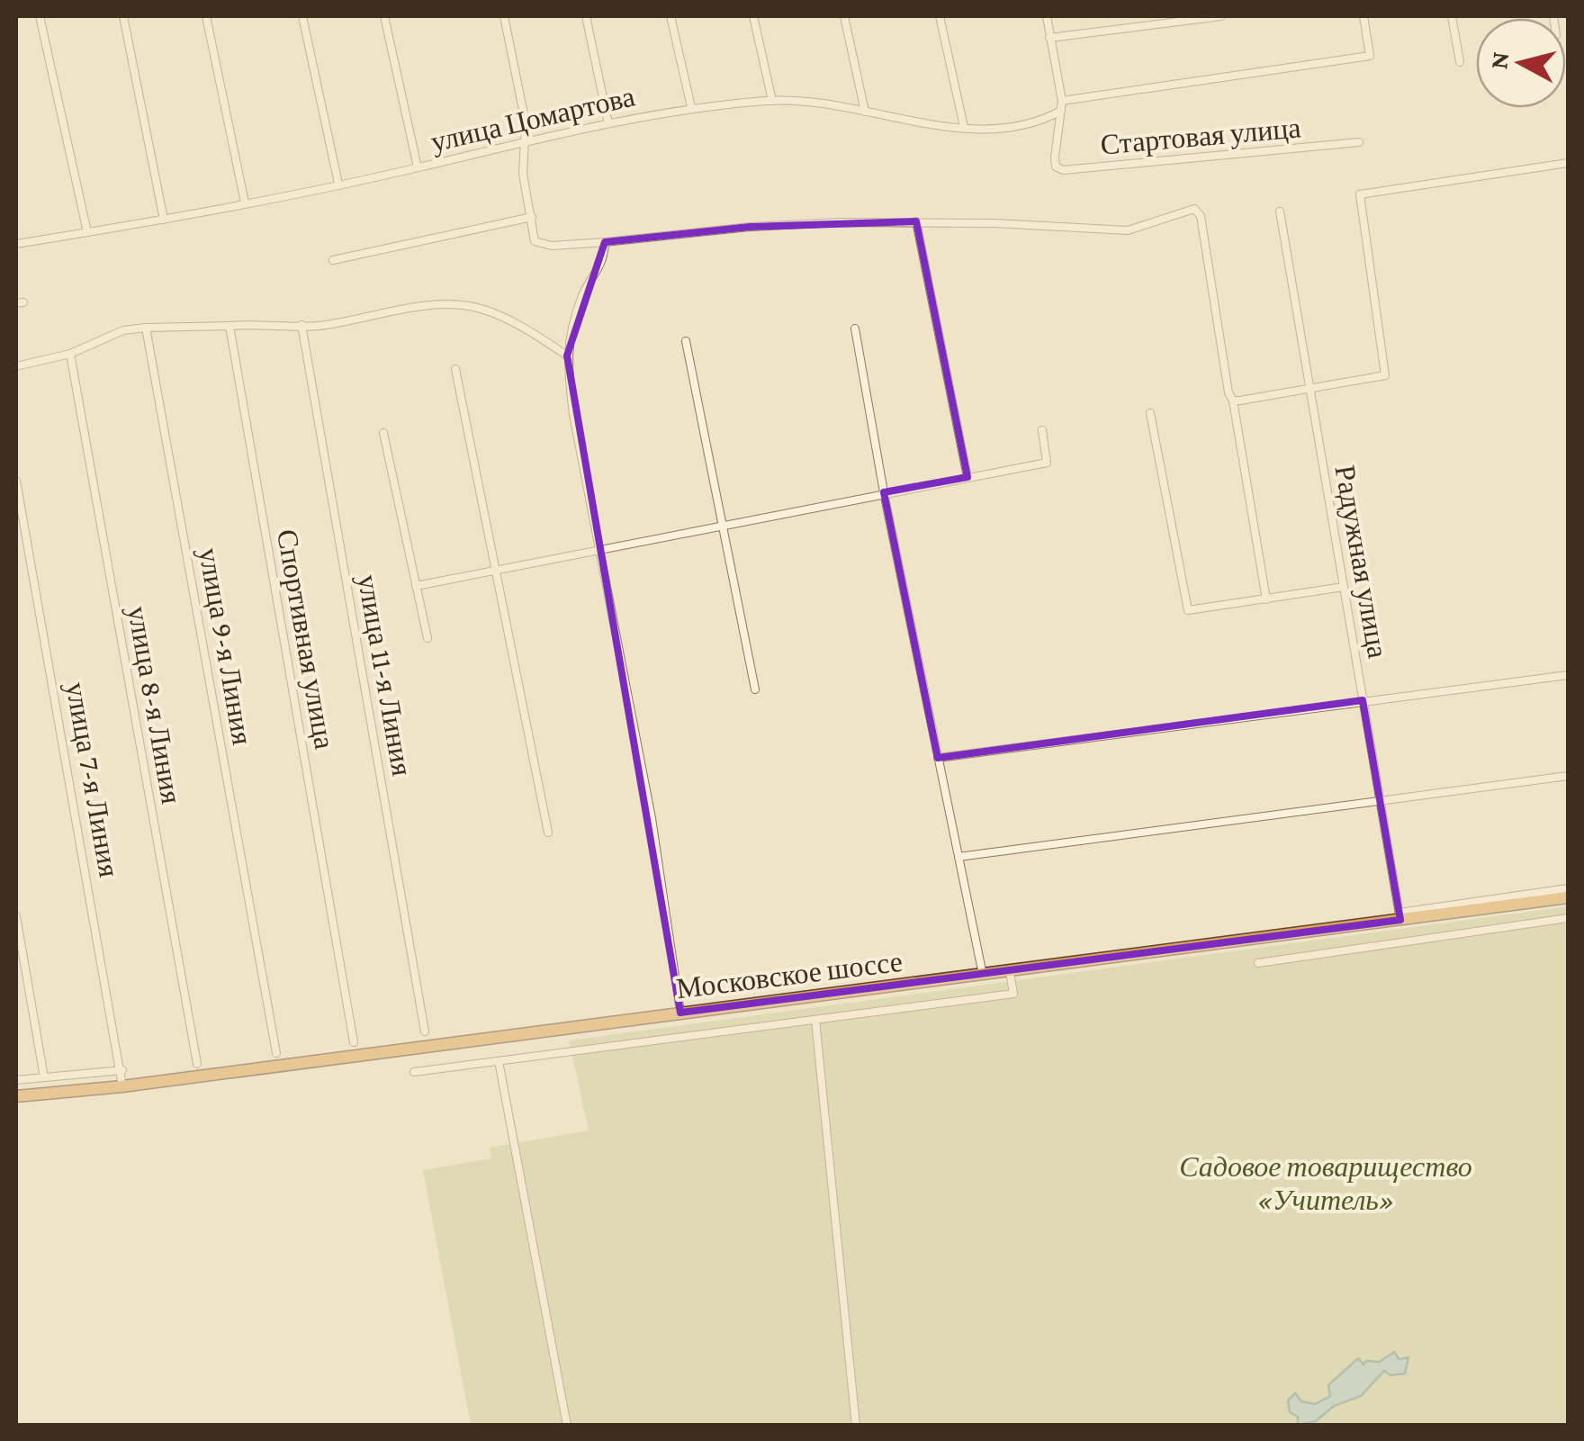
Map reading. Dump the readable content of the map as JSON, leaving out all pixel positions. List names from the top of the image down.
{
  "streets": {
    "highway": ["Московское шоссе"],
    "street": [
      "улица Цомартова",
      "Стартовая улица",
      "Радужная улица",
      "Спортивная улица",
      "улица 9-я Линия",
      "улица 11-я Линия",
      "улица 8-я Линия",
      "улица 7-я Линия"
    ]
  },
  "crossings": [
    ["улица Цомартова", "Стартовая улица"],
    ["Радужная улица", "Московское шоссе"],
    ["улица 7-я Линия", "Московское шоссе"]
  ],
  "parks": ["Садовое товарищество «Учитель»"],
  "north": "left"
}
